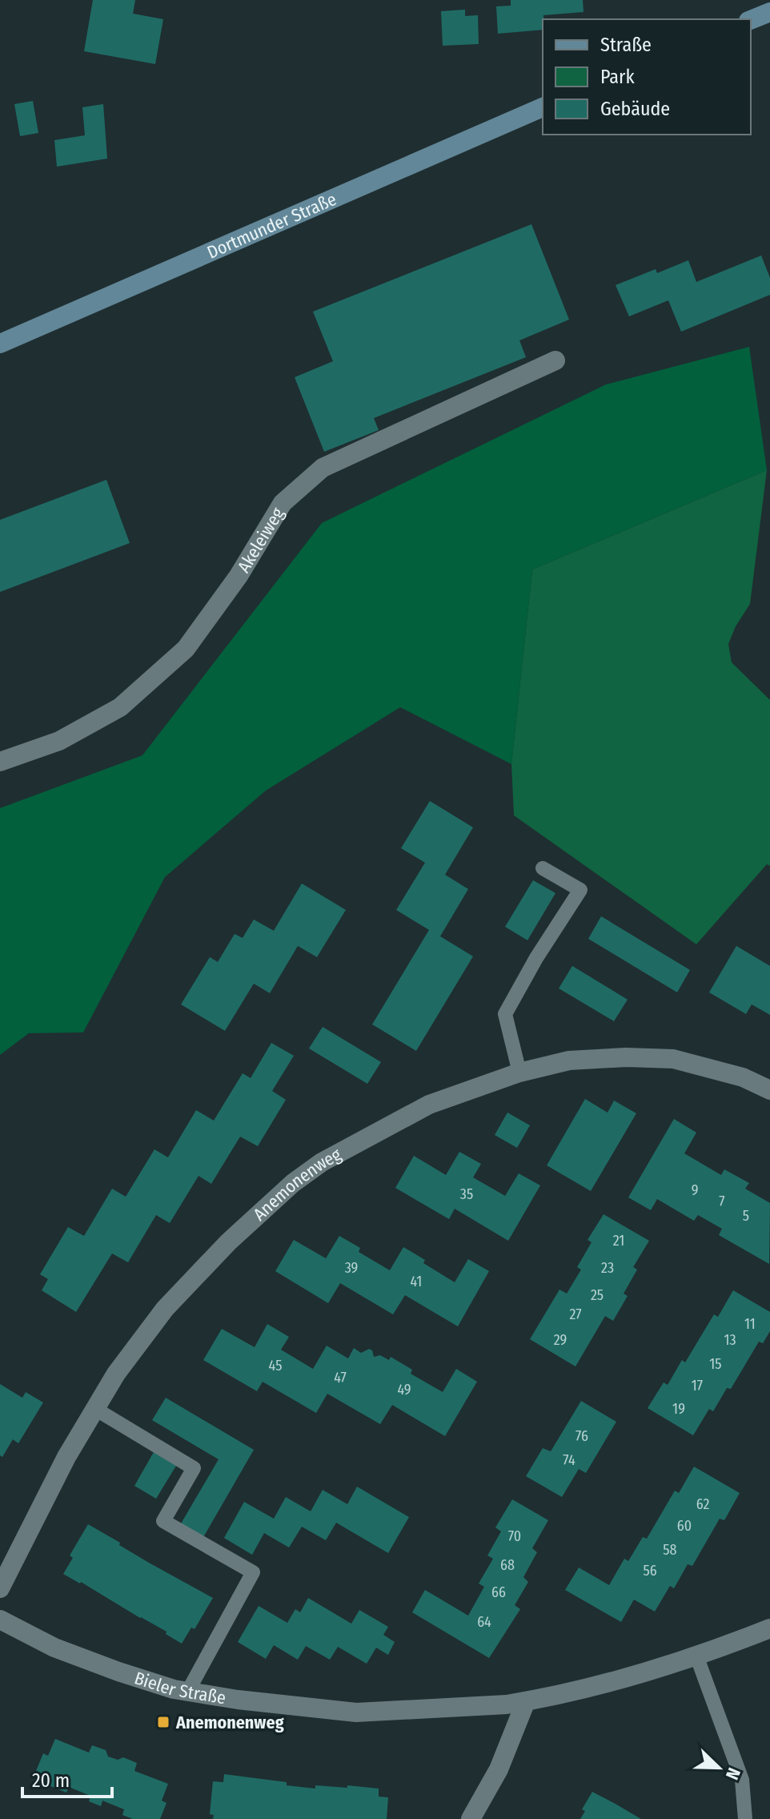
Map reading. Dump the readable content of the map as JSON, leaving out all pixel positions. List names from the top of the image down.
{
  "streets": {
    "main road": ["Dortmunder Straße"],
    "street": ["Akeleiweg", "Anemonenweg", "Bieler Straße"]
  },
  "places": {
    "transit": ["Anemonenweg"]
  },
  "house_numbers": [
    "9",
    "35",
    "7",
    "5",
    "21",
    "39",
    "23",
    "41",
    "25",
    "27",
    "11",
    "29",
    "13",
    "15",
    "45",
    "47",
    "17",
    "49",
    "19",
    "76",
    "74",
    "62",
    "60",
    "70",
    "58",
    "68",
    "56",
    "66",
    "64"
  ],
  "legend": ["Straße", "Park", "Gebäude"],
  "scale_bar": "20 m",
  "north": "bottom right"
}
